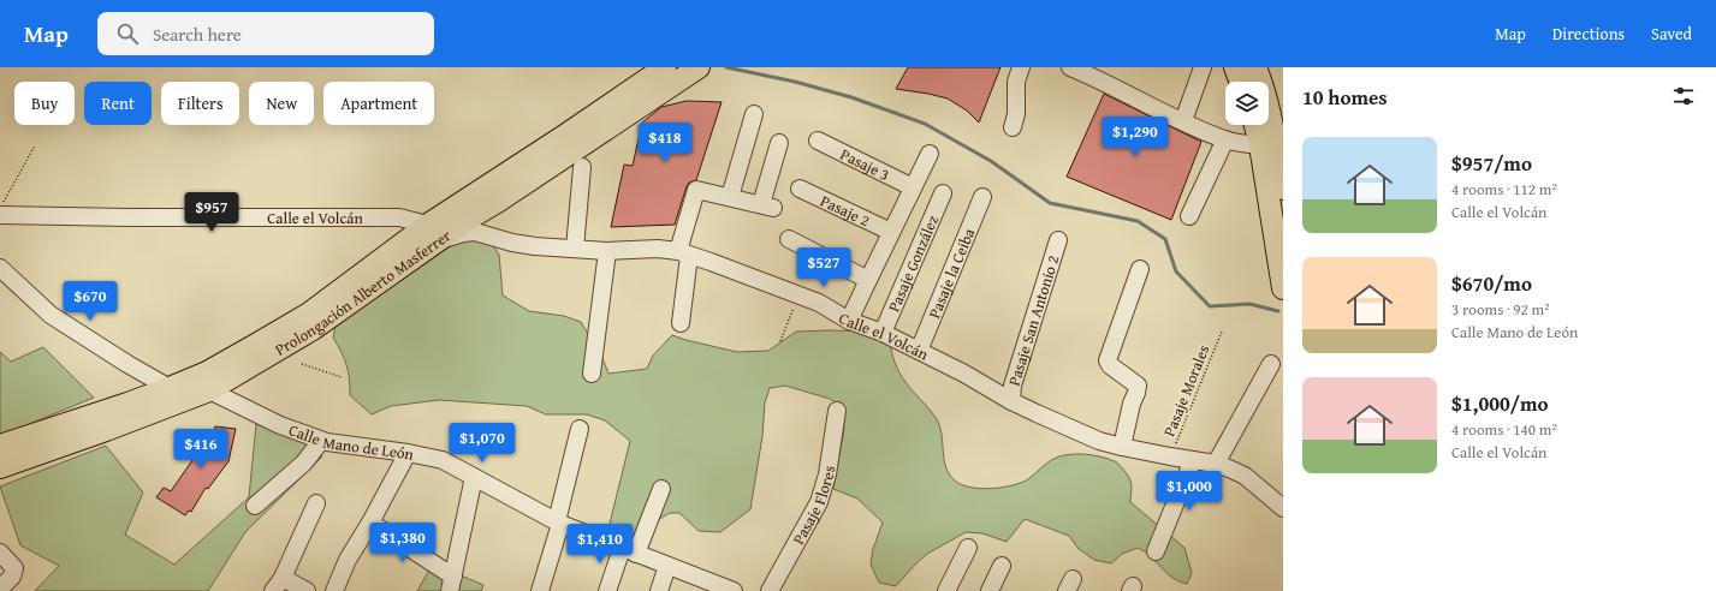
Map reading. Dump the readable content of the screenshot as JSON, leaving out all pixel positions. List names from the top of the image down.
{
  "streets": {
    "main road": ["Prolongación Alberto Masferrer"],
    "street": [
      "Pasaje 3",
      "Pasaje 2",
      "Calle el Volcán",
      "Pasaje González",
      "Pasaje la Ceiba",
      "Pasaje San Antonio 2",
      "Calle Mano de León",
      "Pasaje Flores"
    ],
    "path": ["Pasaje Morales"]
  },
  "crossings": [
    ["Calle el Volcán", "Pasaje González"],
    ["Calle el Volcán", "Pasaje la Ceiba"],
    ["Calle el Volcán", "Prolongación Alberto Masferrer"],
    ["Calle el Volcán", "Pasaje San Antonio 2"],
    ["Calle el Volcán", "Pasaje Morales"],
    ["Prolongación Alberto Masferrer", "Calle Mano de León"]
  ],
  "page": {
    "header": "Map",
    "search": "Search here",
    "nav": ["Map", "Directions", "Saved"],
    "heading": "10 homes",
    "chip": [
      "Buy",
      "Rent",
      "Filters",
      "New",
      "Apartment"
    ],
    "price": [
      "$1,290",
      "$418",
      "$957",
      "$527",
      "$670",
      "$1,070",
      "$416",
      "$1,000",
      "$1,380",
      "$1,410"
    ],
    "list": [
      {
        "name": "$957/mo",
        "note": "4 rooms · 112 m² · Calle el Volcán"
      },
      {
        "name": "$670/mo",
        "note": "3 rooms · 92 m² · Calle Mano de León"
      },
      {
        "name": "$1,000/mo",
        "note": "4 rooms · 140 m² · Calle el Volcán"
      }
    ]
  }
}
